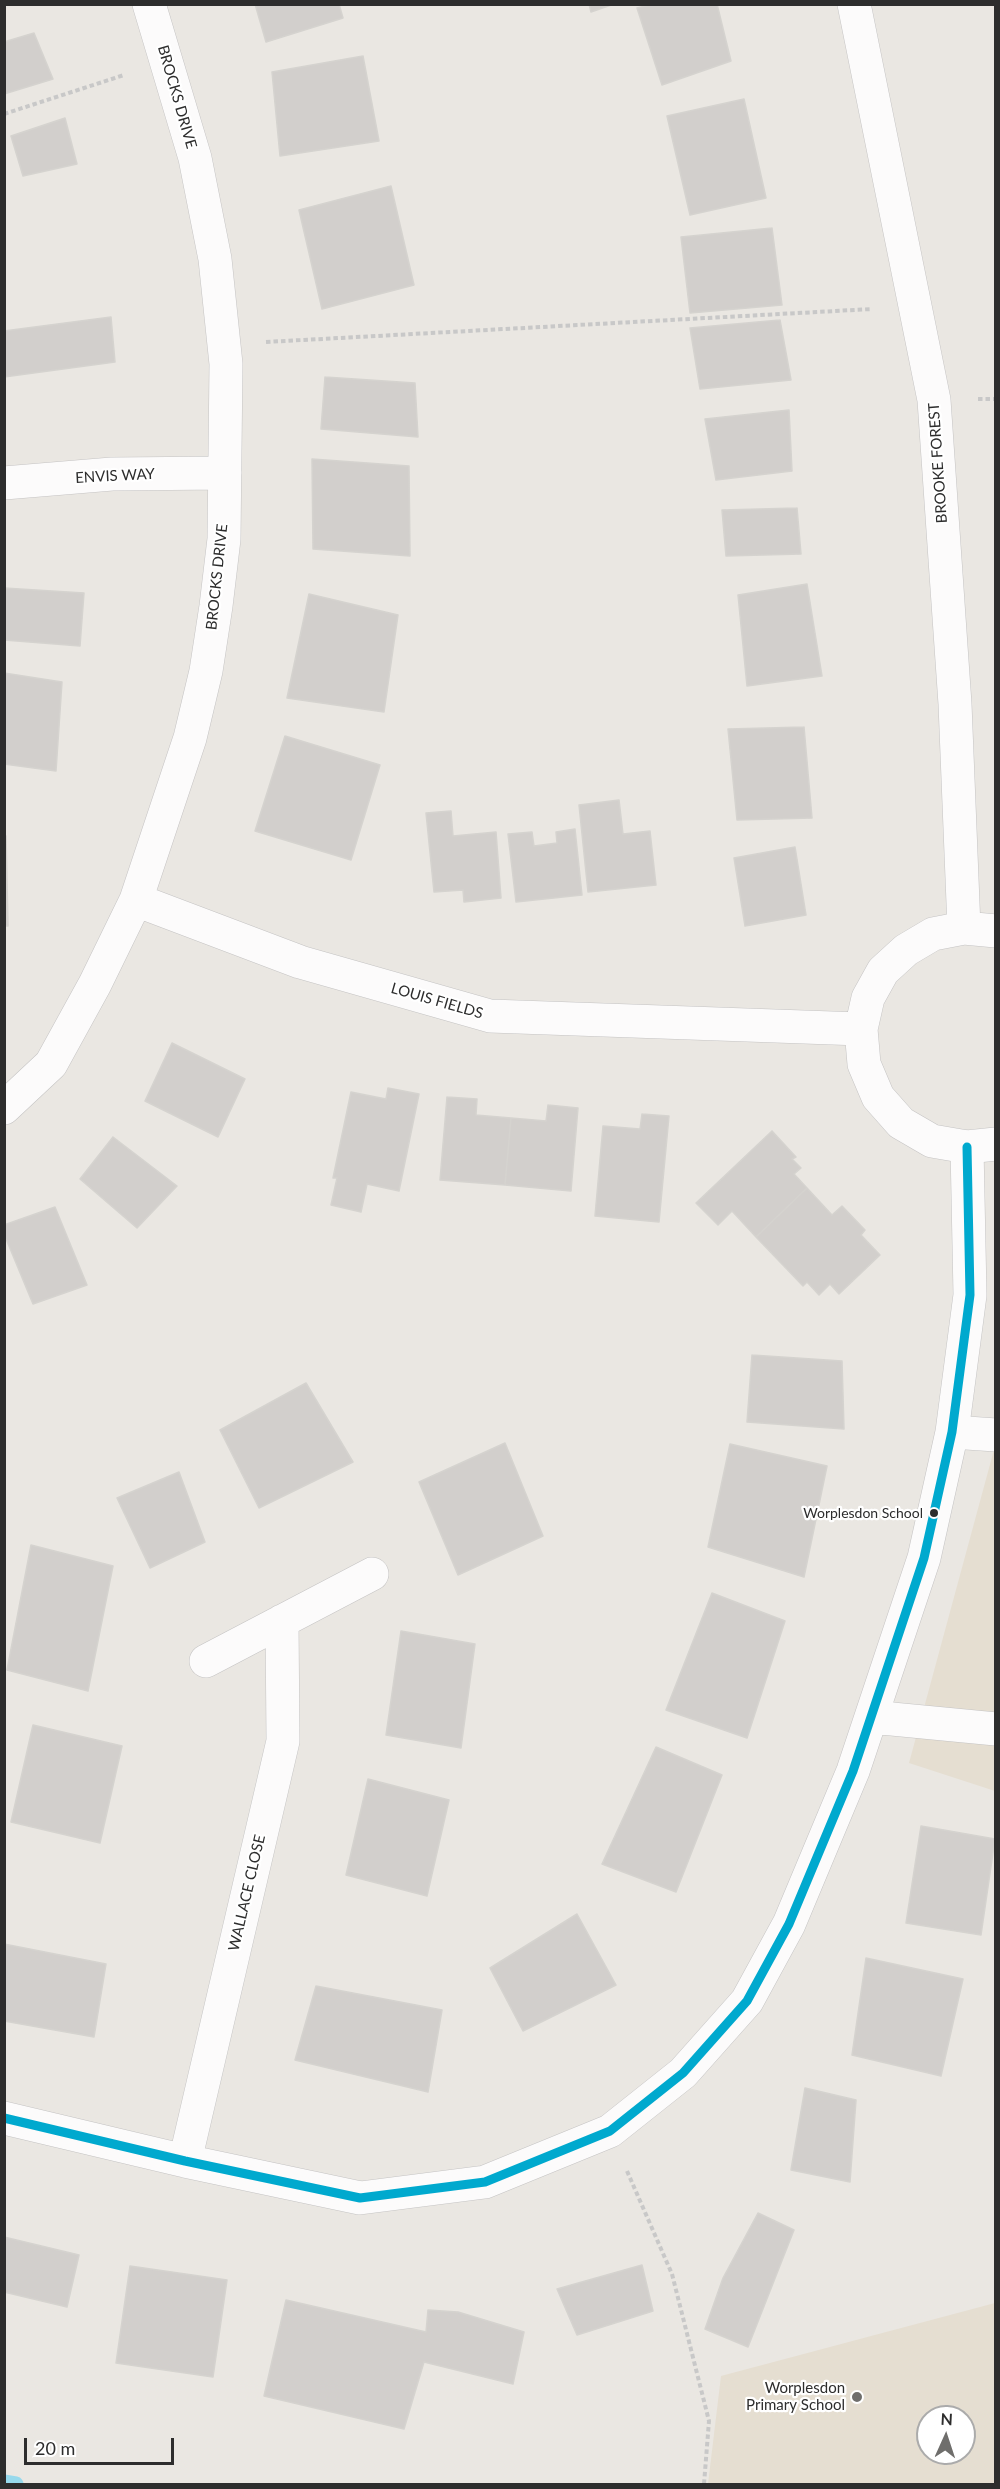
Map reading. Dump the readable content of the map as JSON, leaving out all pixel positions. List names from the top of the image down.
{
  "streets": {
    "street": [
      "BROCKS DRIVE",
      "BROOKE FOREST",
      "ENVIS WAY",
      "LOUIS FIELDS",
      "WALLACE CLOSE"
    ]
  },
  "crossings": [
    ["BROCKS DRIVE", "ENVIS WAY"],
    ["BROCKS DRIVE", "LOUIS FIELDS"]
  ],
  "places": ["Worplesdon School", "Worplesdon Primary School"],
  "scale_bar": "20 m",
  "north": "top"
}
